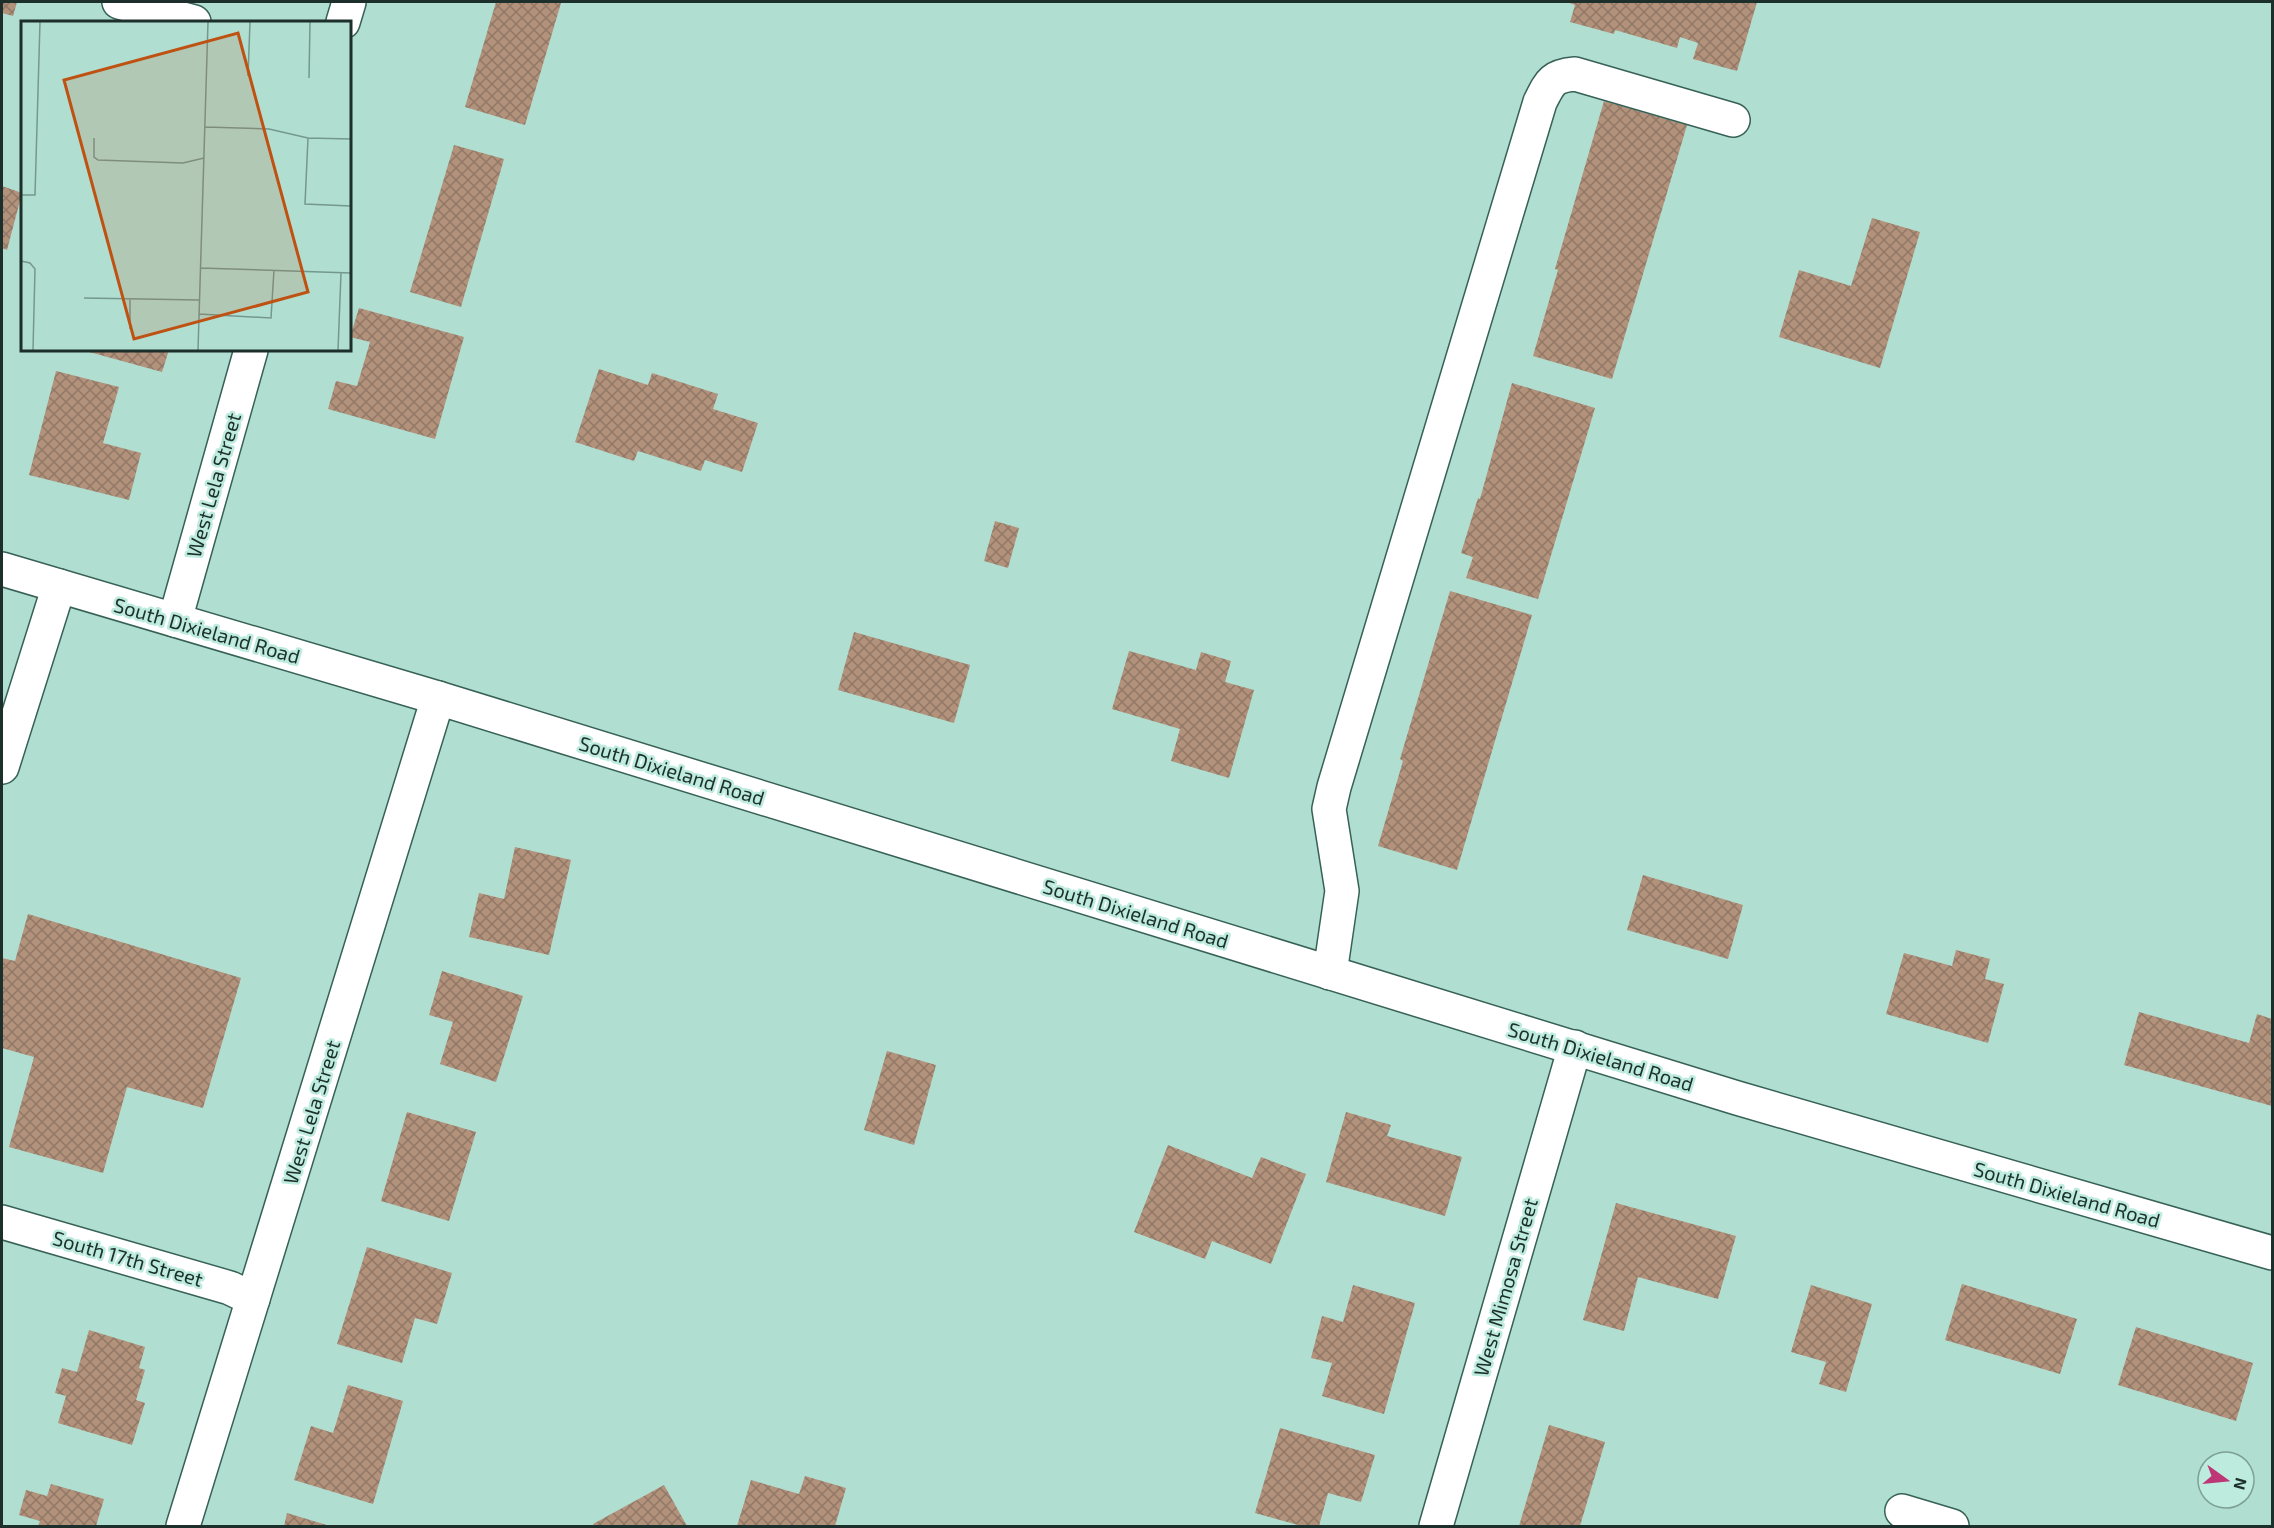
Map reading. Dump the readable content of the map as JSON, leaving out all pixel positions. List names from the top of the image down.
{
  "streets": {
    "main road": [
      "West Lela Street",
      "South Dixieland Road",
      "South 17th Street",
      "West Mimosa Street"
    ]
  },
  "crossings": [
    ["West Lela Street", "South Dixieland Road"],
    ["West Lela Street", "South 17th Street"],
    ["South Dixieland Road", "West Mimosa Street"]
  ],
  "north": "right"
}
